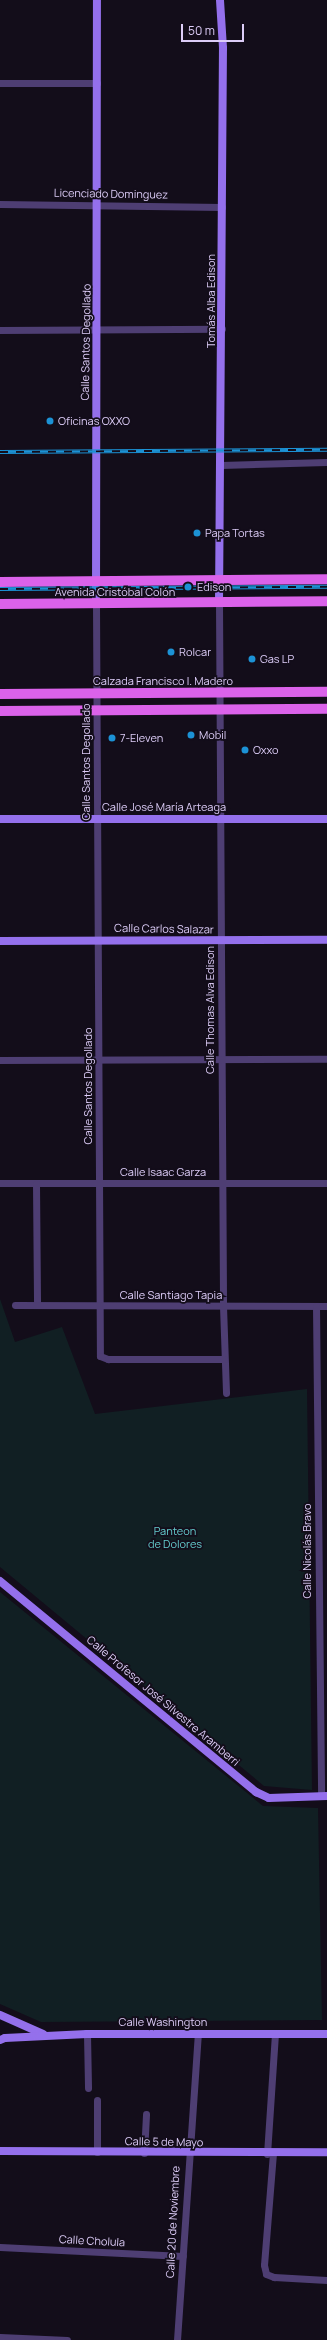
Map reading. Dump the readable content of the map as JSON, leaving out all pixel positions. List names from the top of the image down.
{
  "streets": {
    "main road": ["Avenida Cristóbal Colón", "Calzada Francisco I. Madero"],
    "street": [
      "Licenciado Dominguez",
      "Tomás Alba Edison",
      "Calle Santos Degollado",
      "Calle José María Arteaga",
      "Calle Carlos Salazar",
      "Calle Thomas Alva Edison",
      "Calle Isaac Garza",
      "Calle Santiago Tapia",
      "Calle Nicolás Bravo",
      "Calle Profesor José Silvestre Aramberri",
      "Calle Washington",
      "Calle 5 de Mayo",
      "Calle 20 de Noviembre",
      "Calle Cholula"
    ]
  },
  "crossings": [
    ["Licenciado Dominguez", "Tomás Alba Edison"],
    ["Licenciado Dominguez", "Calle Santos Degollado"],
    ["Tomás Alba Edison", "Avenida Cristóbal Colón"],
    ["Tomás Alba Edison", "Calle Thomas Alva Edison"],
    ["Calle Santos Degollado", "Avenida Cristóbal Colón"],
    ["Calle Santos Degollado", "Calzada Francisco I. Madero"],
    ["Calle Santos Degollado", "Calle José María Arteaga"],
    ["Calle Santos Degollado", "Calle Carlos Salazar"],
    ["Calle Santos Degollado", "Calle Thomas Alva Edison"],
    ["Calle Santos Degollado", "Calle Isaac Garza"],
    ["Calle Santos Degollado", "Calle Santiago Tapia"],
    ["Avenida Cristóbal Colón", "Calle Thomas Alva Edison"],
    ["Calzada Francisco I. Madero", "Calle Thomas Alva Edison"],
    ["Calle José María Arteaga", "Calle Thomas Alva Edison"],
    ["Calle Carlos Salazar", "Calle Thomas Alva Edison"],
    ["Calle Thomas Alva Edison", "Calle Isaac Garza"],
    ["Calle Thomas Alva Edison", "Calle Santiago Tapia"],
    ["Calle Santiago Tapia", "Calle Nicolás Bravo"],
    ["Calle Nicolás Bravo", "Calle Profesor José Silvestre Aramberri"],
    ["Calle Washington", "Calle 20 de Noviembre"],
    ["Calle 5 de Mayo", "Calle 20 de Noviembre"],
    ["Calle 20 de Noviembre", "Calle Cholula"]
  ],
  "parks": ["Panteon de Dolores"],
  "places": [
    "Oficinas OXXO",
    "Papa Tortas",
    "Edison",
    "Rolcar",
    "Gas LP",
    "Mobil",
    "7-Eleven",
    "Oxxo"
  ],
  "scale_bar": "50 m"
}
